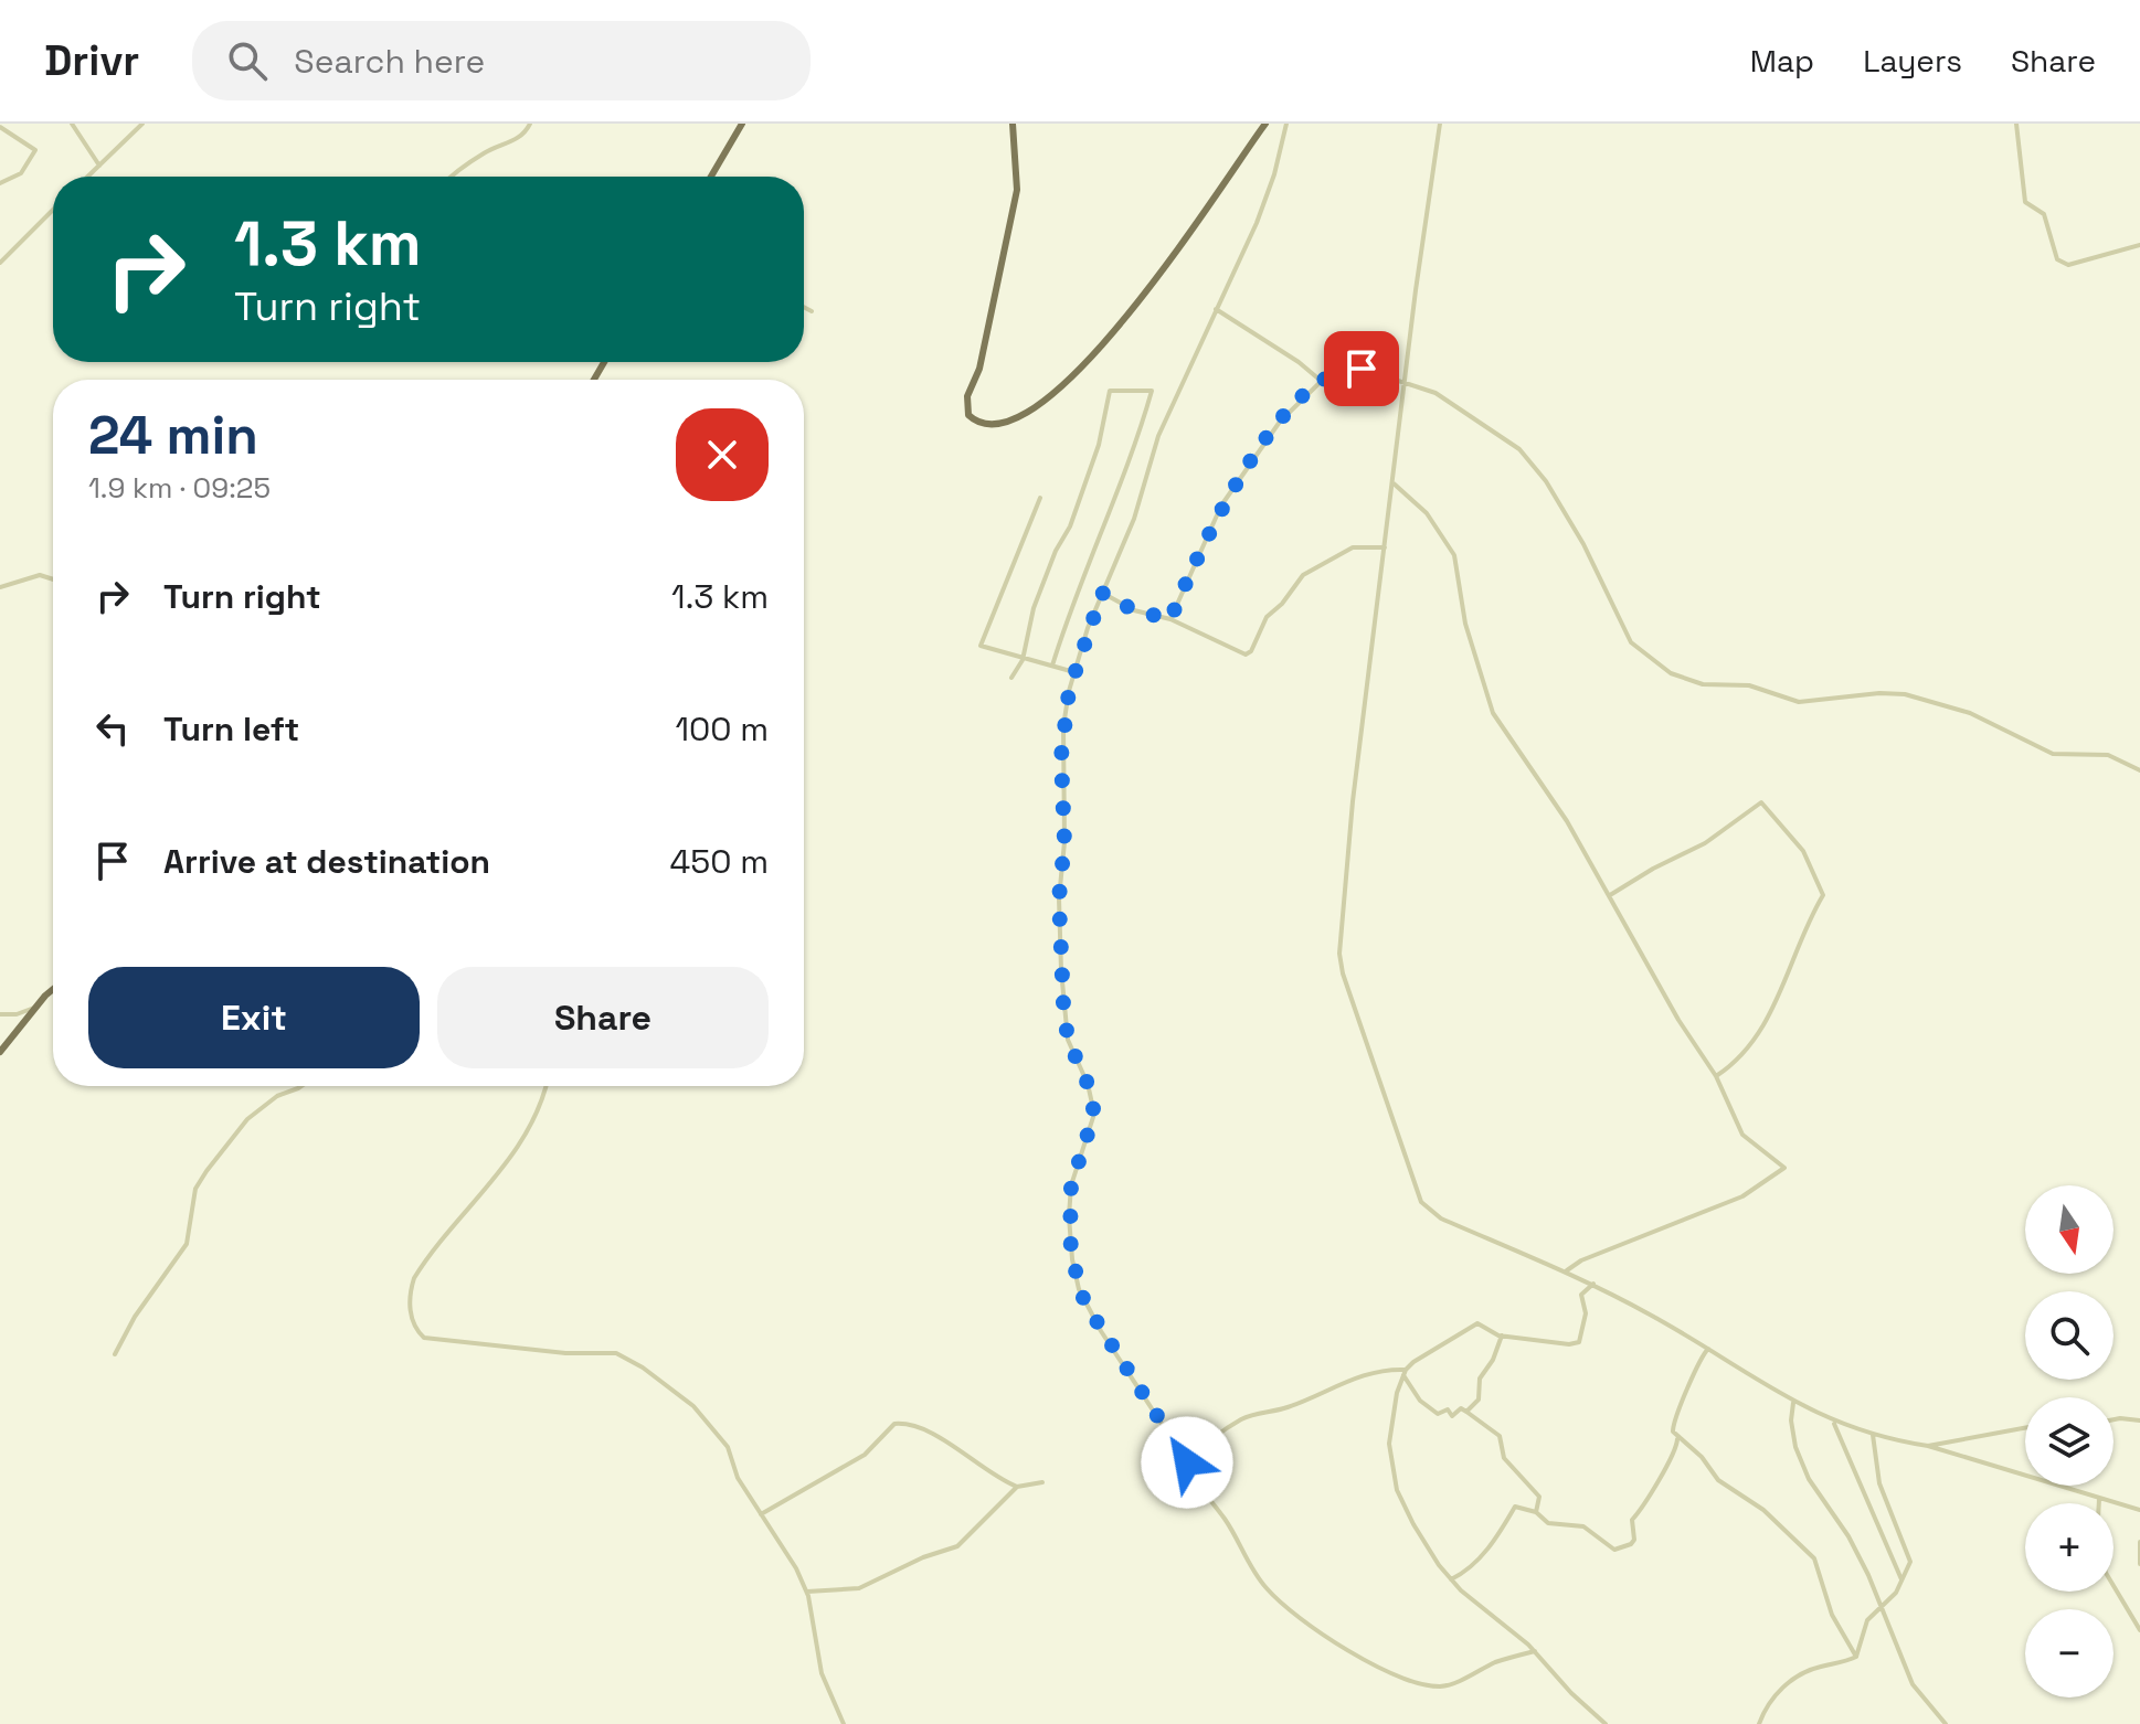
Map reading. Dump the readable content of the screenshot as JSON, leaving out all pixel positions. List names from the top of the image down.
{
  "north": "bottom",
  "page": {
    "header": "Drivr",
    "search": "Search here",
    "nav": ["Map", "Layers", "Share"],
    "turn": ["1.3 km", "Turn right"],
    "heading": ["24 min", "1.9 km · 09:25"],
    "list": [
      {
        "name": "Turn right",
        "value": "1.3 km"
      },
      {
        "name": "Turn left",
        "value": "100 m"
      },
      {
        "name": "Arrive at destination",
        "value": "450 m"
      }
    ],
    "buttons": ["Exit", "Share"],
    "map_buttons": ["+", "−"]
  }
}
